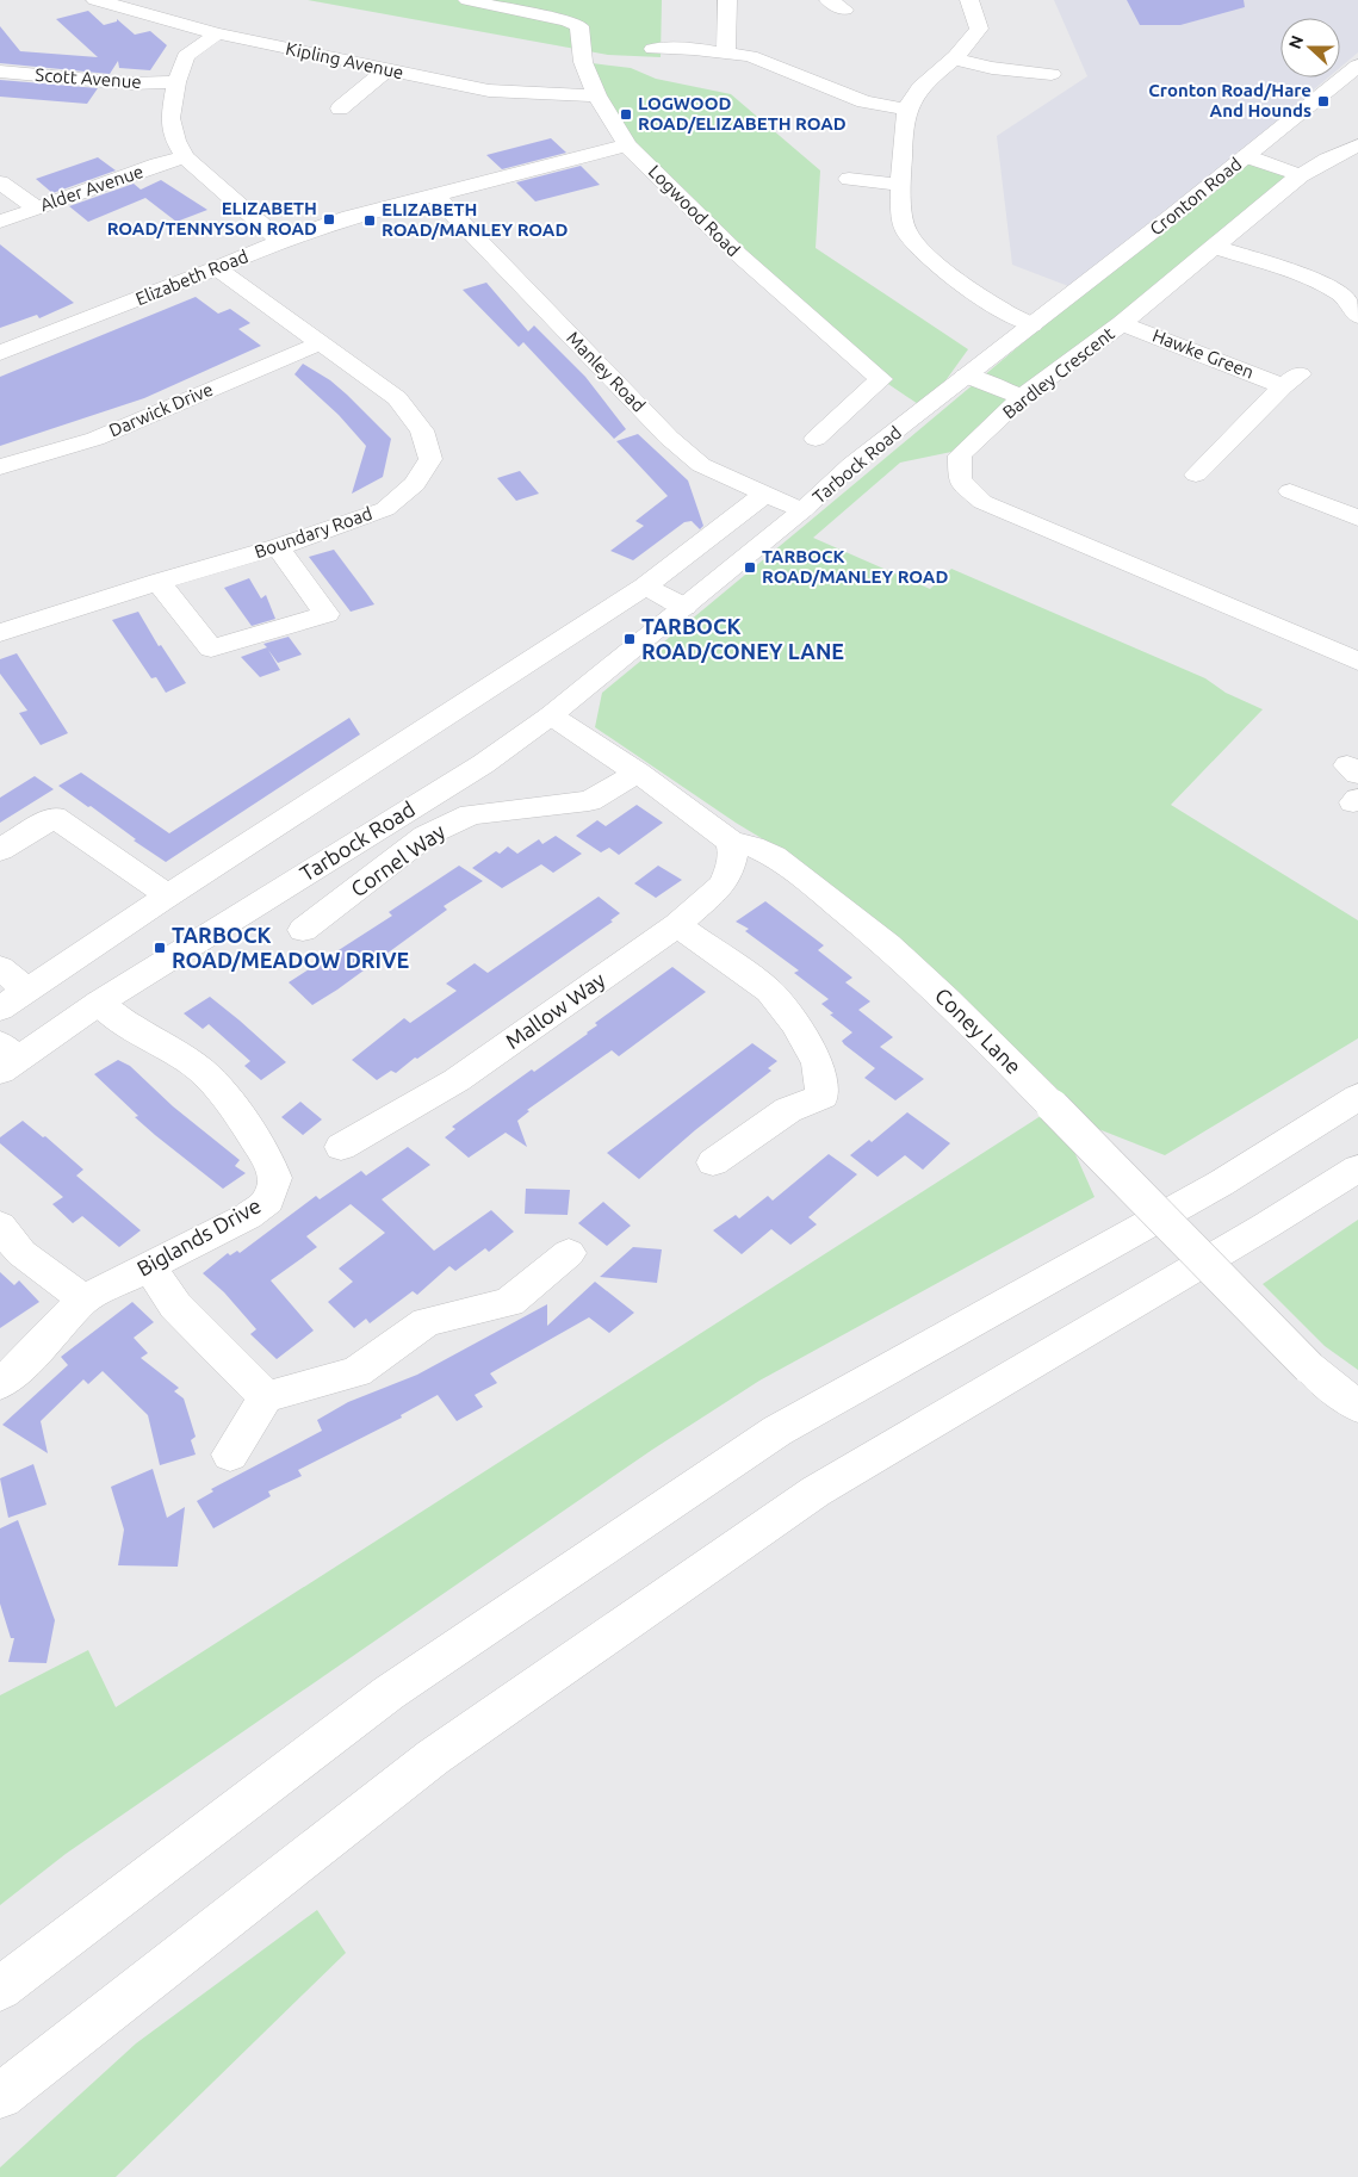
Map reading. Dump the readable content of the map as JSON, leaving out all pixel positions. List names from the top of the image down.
{
  "streets": {
    "main road": [
      "Kipling Avenue",
      "Scott Avenue",
      "Alder Avenue",
      "Cronton Road",
      "Logwood Road",
      "Elizabeth Road",
      "Hawke Green",
      "Manley Road",
      "Bardley Crescent",
      "Darwick Drive",
      "Tarbock Road",
      "Boundary Road",
      "Cornel Way",
      "Mallow Way",
      "Coney Lane",
      "Biglands Drive"
    ]
  },
  "crossings": [
    ["Kipling Avenue", "Logwood Road"],
    ["Cronton Road", "Tarbock Road"],
    ["Logwood Road", "Elizabeth Road"],
    ["Elizabeth Road", "Manley Road"],
    ["Elizabeth Road", "Boundary Road"],
    ["Hawke Green", "Bardley Crescent"],
    ["Manley Road", "Tarbock Road"],
    ["Darwick Drive", "Boundary Road"],
    ["Tarbock Road", "Coney Lane"],
    ["Tarbock Road", "Biglands Drive"],
    ["Cornel Way", "Coney Lane"],
    ["Mallow Way", "Coney Lane"]
  ],
  "places": {
    "transit": [
      "Cronton Road/Hare And Hounds",
      "LOGWOOD ROAD/ELIZABETH ROAD",
      "ELIZABETH ROAD/TENNYSON ROAD",
      "ELIZABETH ROAD/MANLEY ROAD",
      "TARBOCK ROAD/MANLEY ROAD",
      "TARBOCK ROAD/CONEY LANE",
      "TARBOCK ROAD/MEADOW DRIVE"
    ]
  },
  "north": "left"
}
